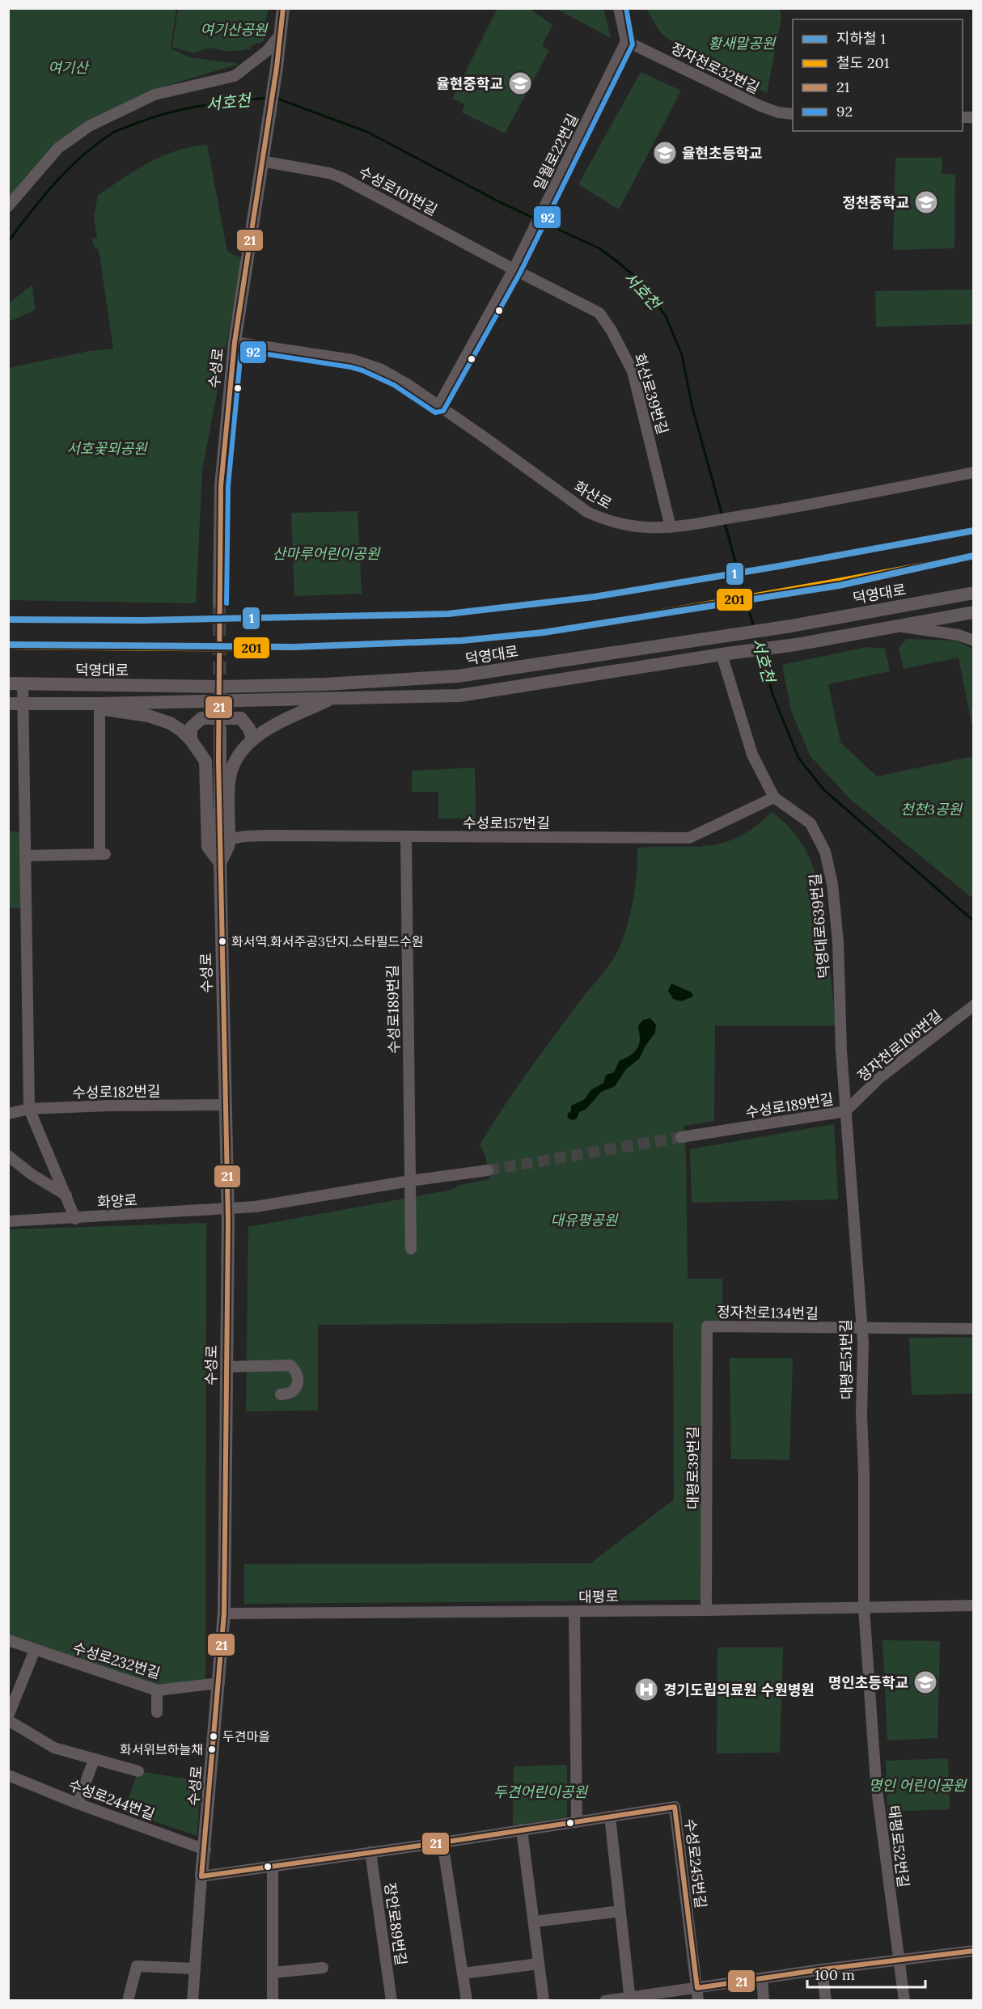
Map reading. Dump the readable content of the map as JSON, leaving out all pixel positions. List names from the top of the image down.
{
  "streets": {
    "main road": ["수성로", "덕영대로"],
    "street": [
      "정자천로32번길",
      "일월로22번길",
      "수성로101번길",
      "화산로39번길",
      "화산로",
      "수성로157번길",
      "덕영대로639번길",
      "수성로189번길",
      "정자천로106번길",
      "수성로182번길",
      "화양로",
      "정자천로134번길",
      "대평로51번길",
      "대평로39번길",
      "대평로",
      "수성로232번길",
      "수성로244번길",
      "태평로52번길",
      "수성로245번길",
      "장안로89번길"
    ]
  },
  "crossings": [
    ["정자천로32번길", "일월로22번길"],
    ["일월로22번길", "수성로101번길"],
    ["일월로22번길", "화산로39번길"],
    ["일월로22번길", "화산로"],
    ["수성로101번길", "수성로"],
    ["수성로101번길", "화산로39번길"],
    ["수성로", "화산로"],
    ["수성로", "수성로182번길"],
    ["수성로", "화양로"],
    ["수성로", "대평로"],
    ["수성로", "수성로232번길"],
    ["수성로", "수성로244번길"],
    ["수성로", "수성로245번길"],
    ["화산로39번길", "화산로"],
    ["수성로157번길", "덕영대로639번길"],
    ["수성로157번길", "수성로189번길"],
    ["덕영대로639번길", "수성로189번길"],
    ["덕영대로639번길", "정자천로106번길"],
    ["덕영대로639번길", "대평로51번길"],
    ["수성로189번길", "정자천로106번길"],
    ["수성로189번길", "대평로51번길"],
    ["정자천로106번길", "대평로51번길"],
    ["정자천로134번길", "대평로51번길"],
    ["정자천로134번길", "대평로39번길"],
    ["대평로51번길", "대평로"],
    ["대평로51번길", "태평로52번길"],
    ["대평로39번길", "대평로"],
    ["대평로", "태평로52번길"],
    ["수성로245번길", "장안로89번길"]
  ],
  "water": ["서호천"],
  "parks": [
    "여기산공원",
    "황새말공원",
    "여기산",
    "서호꽃뫼공원",
    "산마루어린이공원",
    "천천3공원",
    "대유평공원",
    "명인 어린이공원",
    "두견어린이공원"
  ],
  "places": {
    "school or university": [
      "율현중학교",
      "율현초등학교",
      "정천중학교",
      "명인초등학교"
    ],
    "other": ["화서역.화서주공3단지.스타필드수원", "두견마을", "화서위브하늘채"],
    "hospital": ["경기도립의료원 수원병원"]
  },
  "lines": [
    "transit line 21",
    "transit line 92",
    "metro line 1",
    "rail line 201"
  ],
  "legend": [
    "지하철 1",
    "철도 201",
    "21",
    "92"
  ],
  "scale_bar": "100 m"
}
